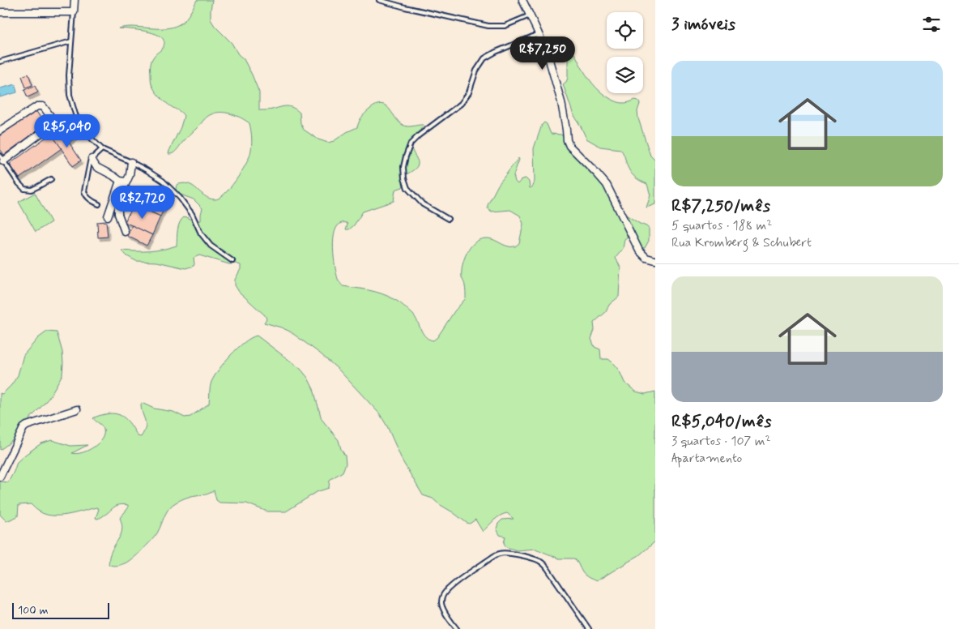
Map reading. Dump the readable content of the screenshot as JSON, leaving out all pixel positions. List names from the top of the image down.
{
  "scale_bar": "100 m",
  "page": {
    "heading": "3 imóveis",
    "price": ["R$7,250", "R$5,040", "R$2,720"],
    "list": [
      {
        "name": "R$7,250/mês",
        "note": "5 quartos · 188 m² · Rua Kromberg & Schubert"
      },
      {
        "name": "R$5,040/mês",
        "note": "3 quartos · 107 m² · Apartamento"
      }
    ],
    "scale": "100 m"
  }
}
